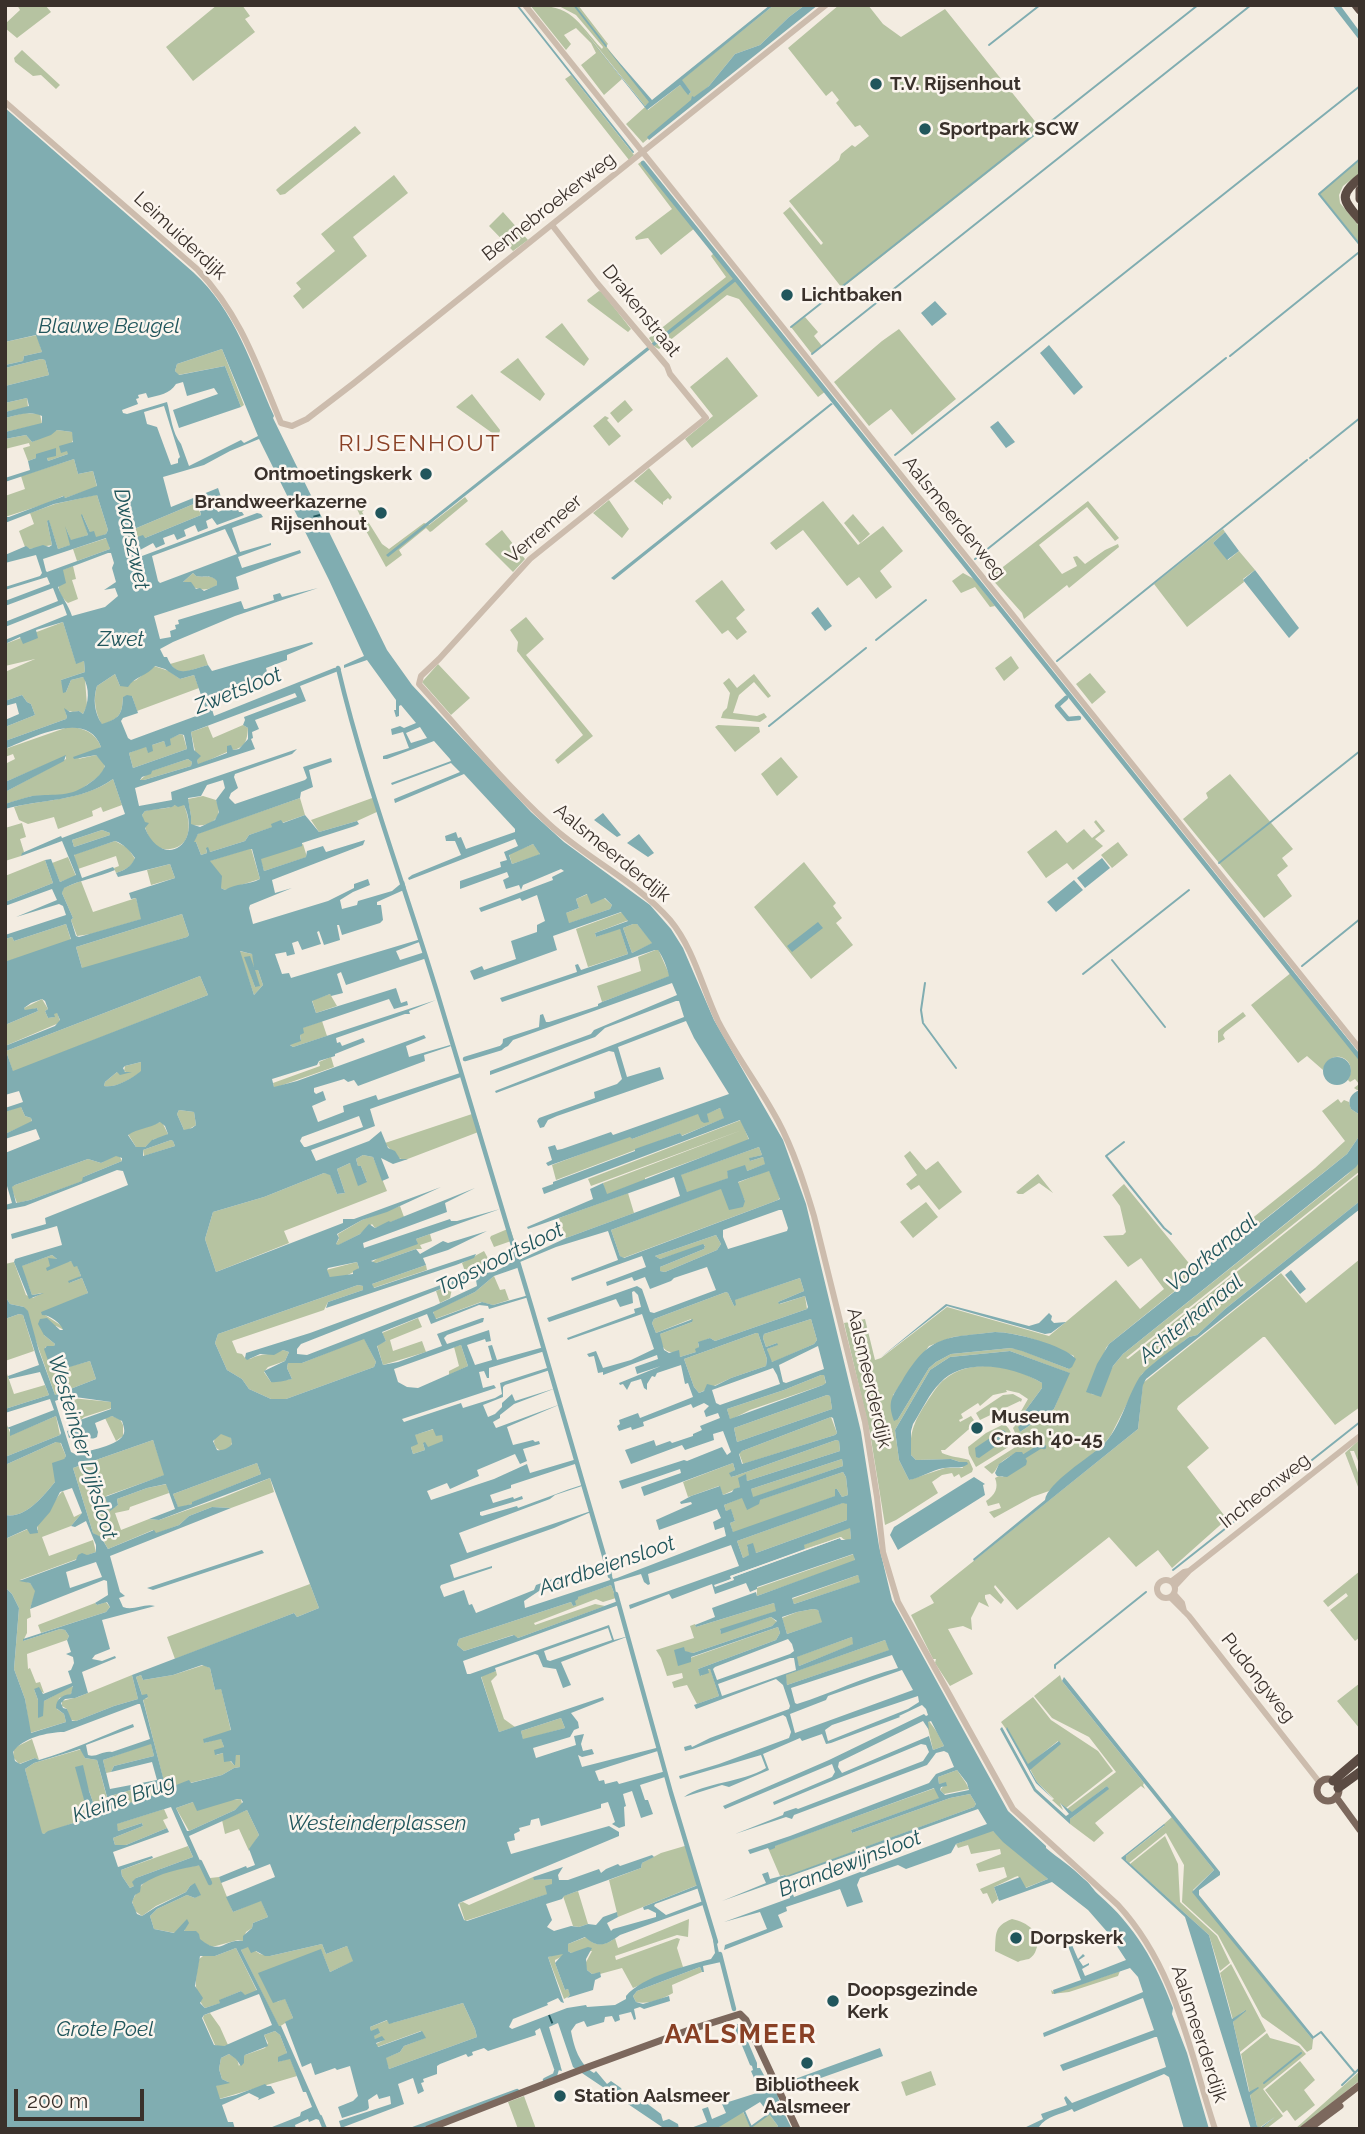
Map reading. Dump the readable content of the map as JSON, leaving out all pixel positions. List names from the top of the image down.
{
  "streets": {
    "main road": ["Pudongweg"],
    "street": [
      "Bennebroekerweg",
      "Leimuiderdijk",
      "Drakenstraat",
      "Aalsmeerderweg",
      "Verremeer",
      "Aalsmeerderdijk",
      "Incheonweg"
    ]
  },
  "crossings": [
    ["Bennebroekerweg", "Leimuiderdijk"],
    ["Bennebroekerweg", "Drakenstraat"],
    ["Bennebroekerweg", "Aalsmeerderweg"],
    ["Drakenstraat", "Verremeer"],
    ["Verremeer", "Aalsmeerderdijk"]
  ],
  "districts": ["RIJSENHOUT", "AALSMEER"],
  "water": [
    "Blauwe Beugel",
    "Dwarszwet",
    "Zwet",
    "Zwetsloot",
    "Voorkanaal",
    "Topsvoortsloot",
    "Achterkanaal",
    "Westeinder Dijksloot",
    "Aardbeiensloot",
    "Kleine Brug",
    "Westeinderplassen",
    "Brandewijnsloot",
    "Grote Poel"
  ],
  "places": [
    "T.V. Rijsenhout",
    "Sportpark SCW",
    "Lichtbaken",
    "Ontmoetingskerk",
    "Brandweerkazerne Rijsenhout",
    "Museum Crash '40-45",
    "Dorpskerk",
    "Doopsgezinde Kerk",
    "Bibliotheek Aalsmeer",
    "Station Aalsmeer"
  ],
  "scale_bar": "200 m"
}
